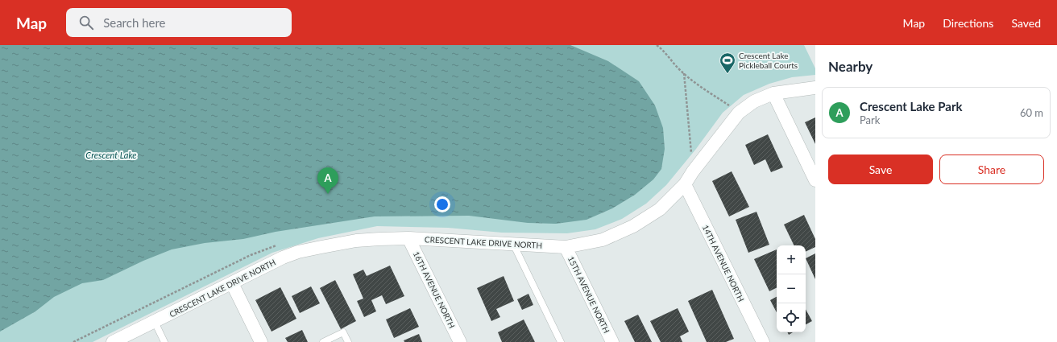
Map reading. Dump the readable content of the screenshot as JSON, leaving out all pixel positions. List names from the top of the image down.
{
  "streets": {
    "street": [
      "CRESCENT LAKE DRIVE NORTH",
      "14TH AVENUE NORTH",
      "16TH AVENUE NORTH",
      "15TH AVENUE NORTH"
    ]
  },
  "crossings": [
    ["CRESCENT LAKE DRIVE NORTH", "14TH AVENUE NORTH"],
    ["CRESCENT LAKE DRIVE NORTH", "16TH AVENUE NORTH"],
    ["CRESCENT LAKE DRIVE NORTH", "15TH AVENUE NORTH"]
  ],
  "water": ["Crescent Lake"],
  "places": {
    "sports": ["Crescent Lake Pickleball Courts"]
  },
  "page": {
    "header": "Map",
    "search": "Search here",
    "nav": ["Map", "Directions", "Saved"],
    "heading": "Nearby",
    "list": [
      {
        "mark": "A",
        "name": "Crescent Lake Park",
        "note": "Park",
        "value": "60 m"
      }
    ],
    "buttons": ["Save", "Share"],
    "pins": "A",
    "map_buttons": ["+", "−"]
  }
}
